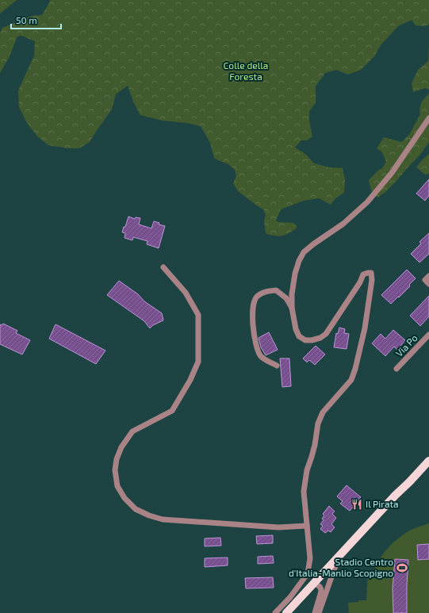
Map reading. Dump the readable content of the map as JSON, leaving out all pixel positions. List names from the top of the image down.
{
  "streets": {
    "street": ["Via Po"]
  },
  "parks": ["Colle della Foresta"],
  "places": {
    "restaurant": ["Il Pirata"],
    "sports": ["Stadio Centro d'Italia-Manlio Scopigno"]
  },
  "scale_bar": "50 m"
}
